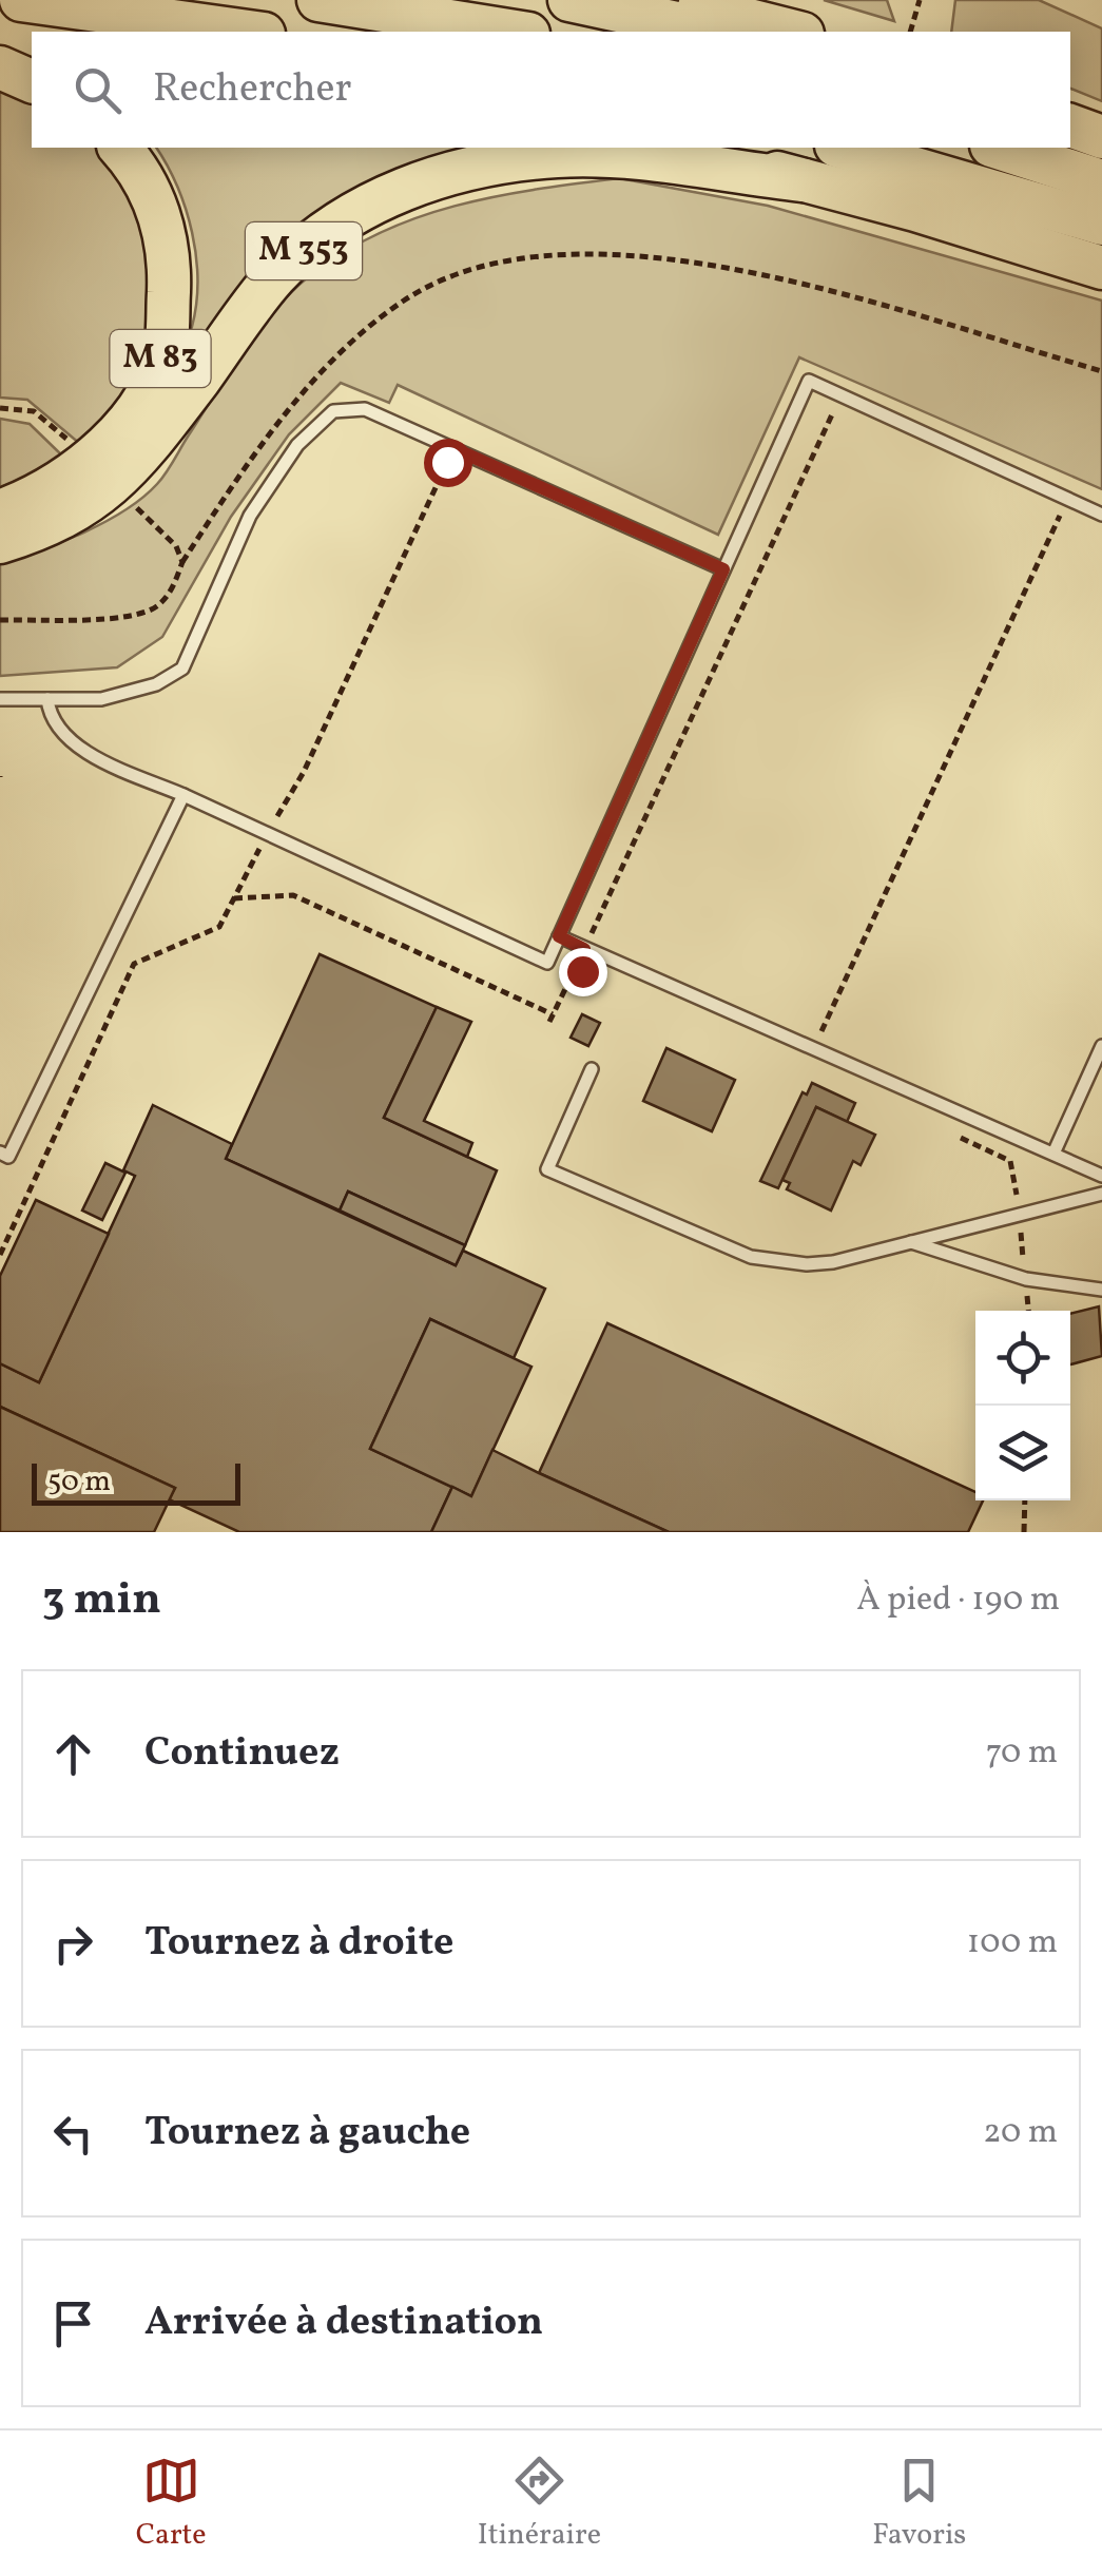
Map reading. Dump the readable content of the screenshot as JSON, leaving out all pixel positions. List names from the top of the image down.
{
  "streets": {
    "highway": ["M 353", "M 83"]
  },
  "scale_bar": "50 m",
  "page": {
    "search": "Rechercher",
    "scale": "50 m",
    "heading": ["3 min", "À pied · 190 m"],
    "list": [
      ["Continuez", "70 m"],
      ["Tournez à droite", "100 m"],
      ["Tournez à gauche", "20 m"],
      "Arrivée à destination"
    ],
    "nav": ["Carte", "Itinéraire", "Favoris"]
  }
}
